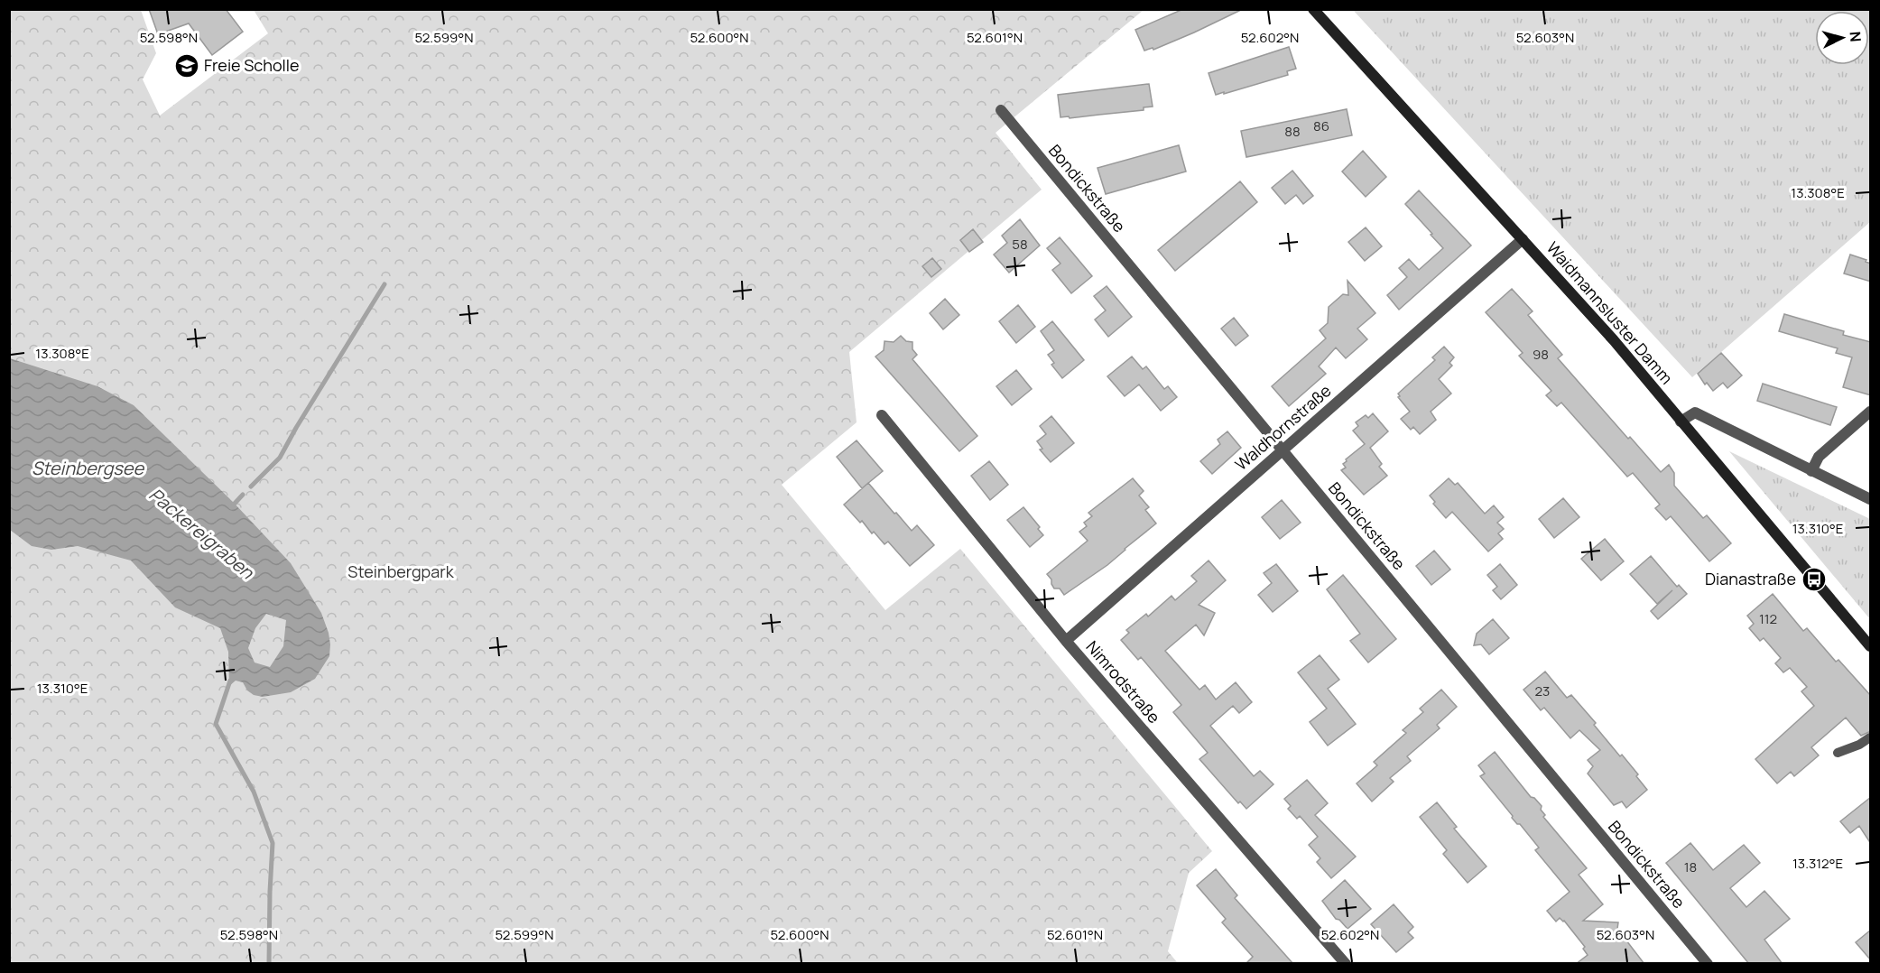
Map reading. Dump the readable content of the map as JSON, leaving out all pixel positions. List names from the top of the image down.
{
  "streets": {
    "main road": ["Waidmannsluster Damm"],
    "street": ["Bondickstraße", "Waldhornstraße", "Nimrodstraße"]
  },
  "crossings": [
    ["Bondickstraße", "Waldhornstraße"],
    ["Waidmannsluster Damm", "Waldhornstraße"],
    ["Waldhornstraße", "Nimrodstraße"]
  ],
  "water": ["Steinbergsee", "Packereigraben"],
  "parks": ["Steinbergpark"],
  "places": {
    "school or university": ["Freie Scholle"],
    "bus stop": ["Dianastraße"]
  },
  "house_numbers": [
    "86",
    "88",
    "58",
    "98",
    "112",
    "23",
    "18"
  ],
  "north": "right",
  "coordinates": [
    "52.598°N",
    "52.599°N",
    "52.600°N",
    "52.601°N",
    "52.602°N",
    "52.603°N",
    "13.308°E",
    "13.310°E",
    "13.312°E"
  ]
}
